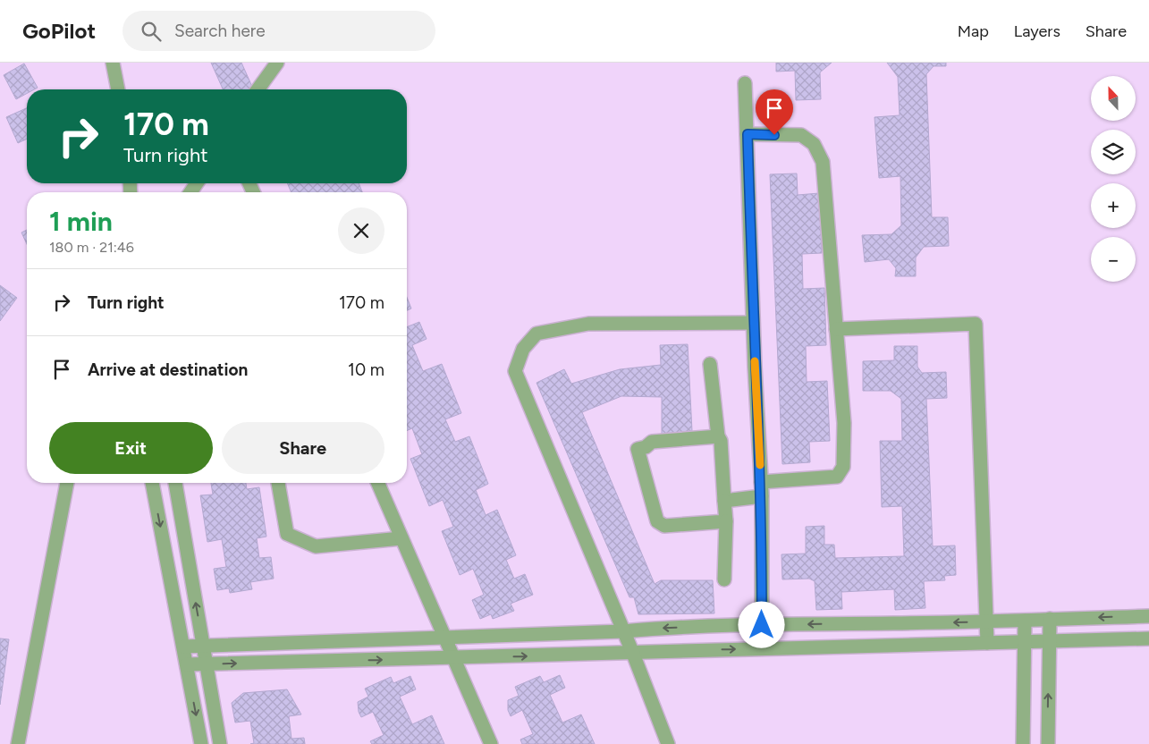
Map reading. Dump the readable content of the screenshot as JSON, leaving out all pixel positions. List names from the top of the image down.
{
  "north": "top",
  "page": {
    "header": "GoPilot",
    "search": "Search here",
    "nav": ["Map", "Layers", "Share"],
    "map_buttons": ["+", "−"],
    "turn": ["170 m", "Turn right"],
    "heading": ["1 min", "180 m · 21:46"],
    "list": [
      {
        "name": "Turn right",
        "value": "170 m"
      },
      {
        "name": "Arrive at destination",
        "value": "10 m"
      }
    ],
    "buttons": ["Exit", "Share"]
  }
}
